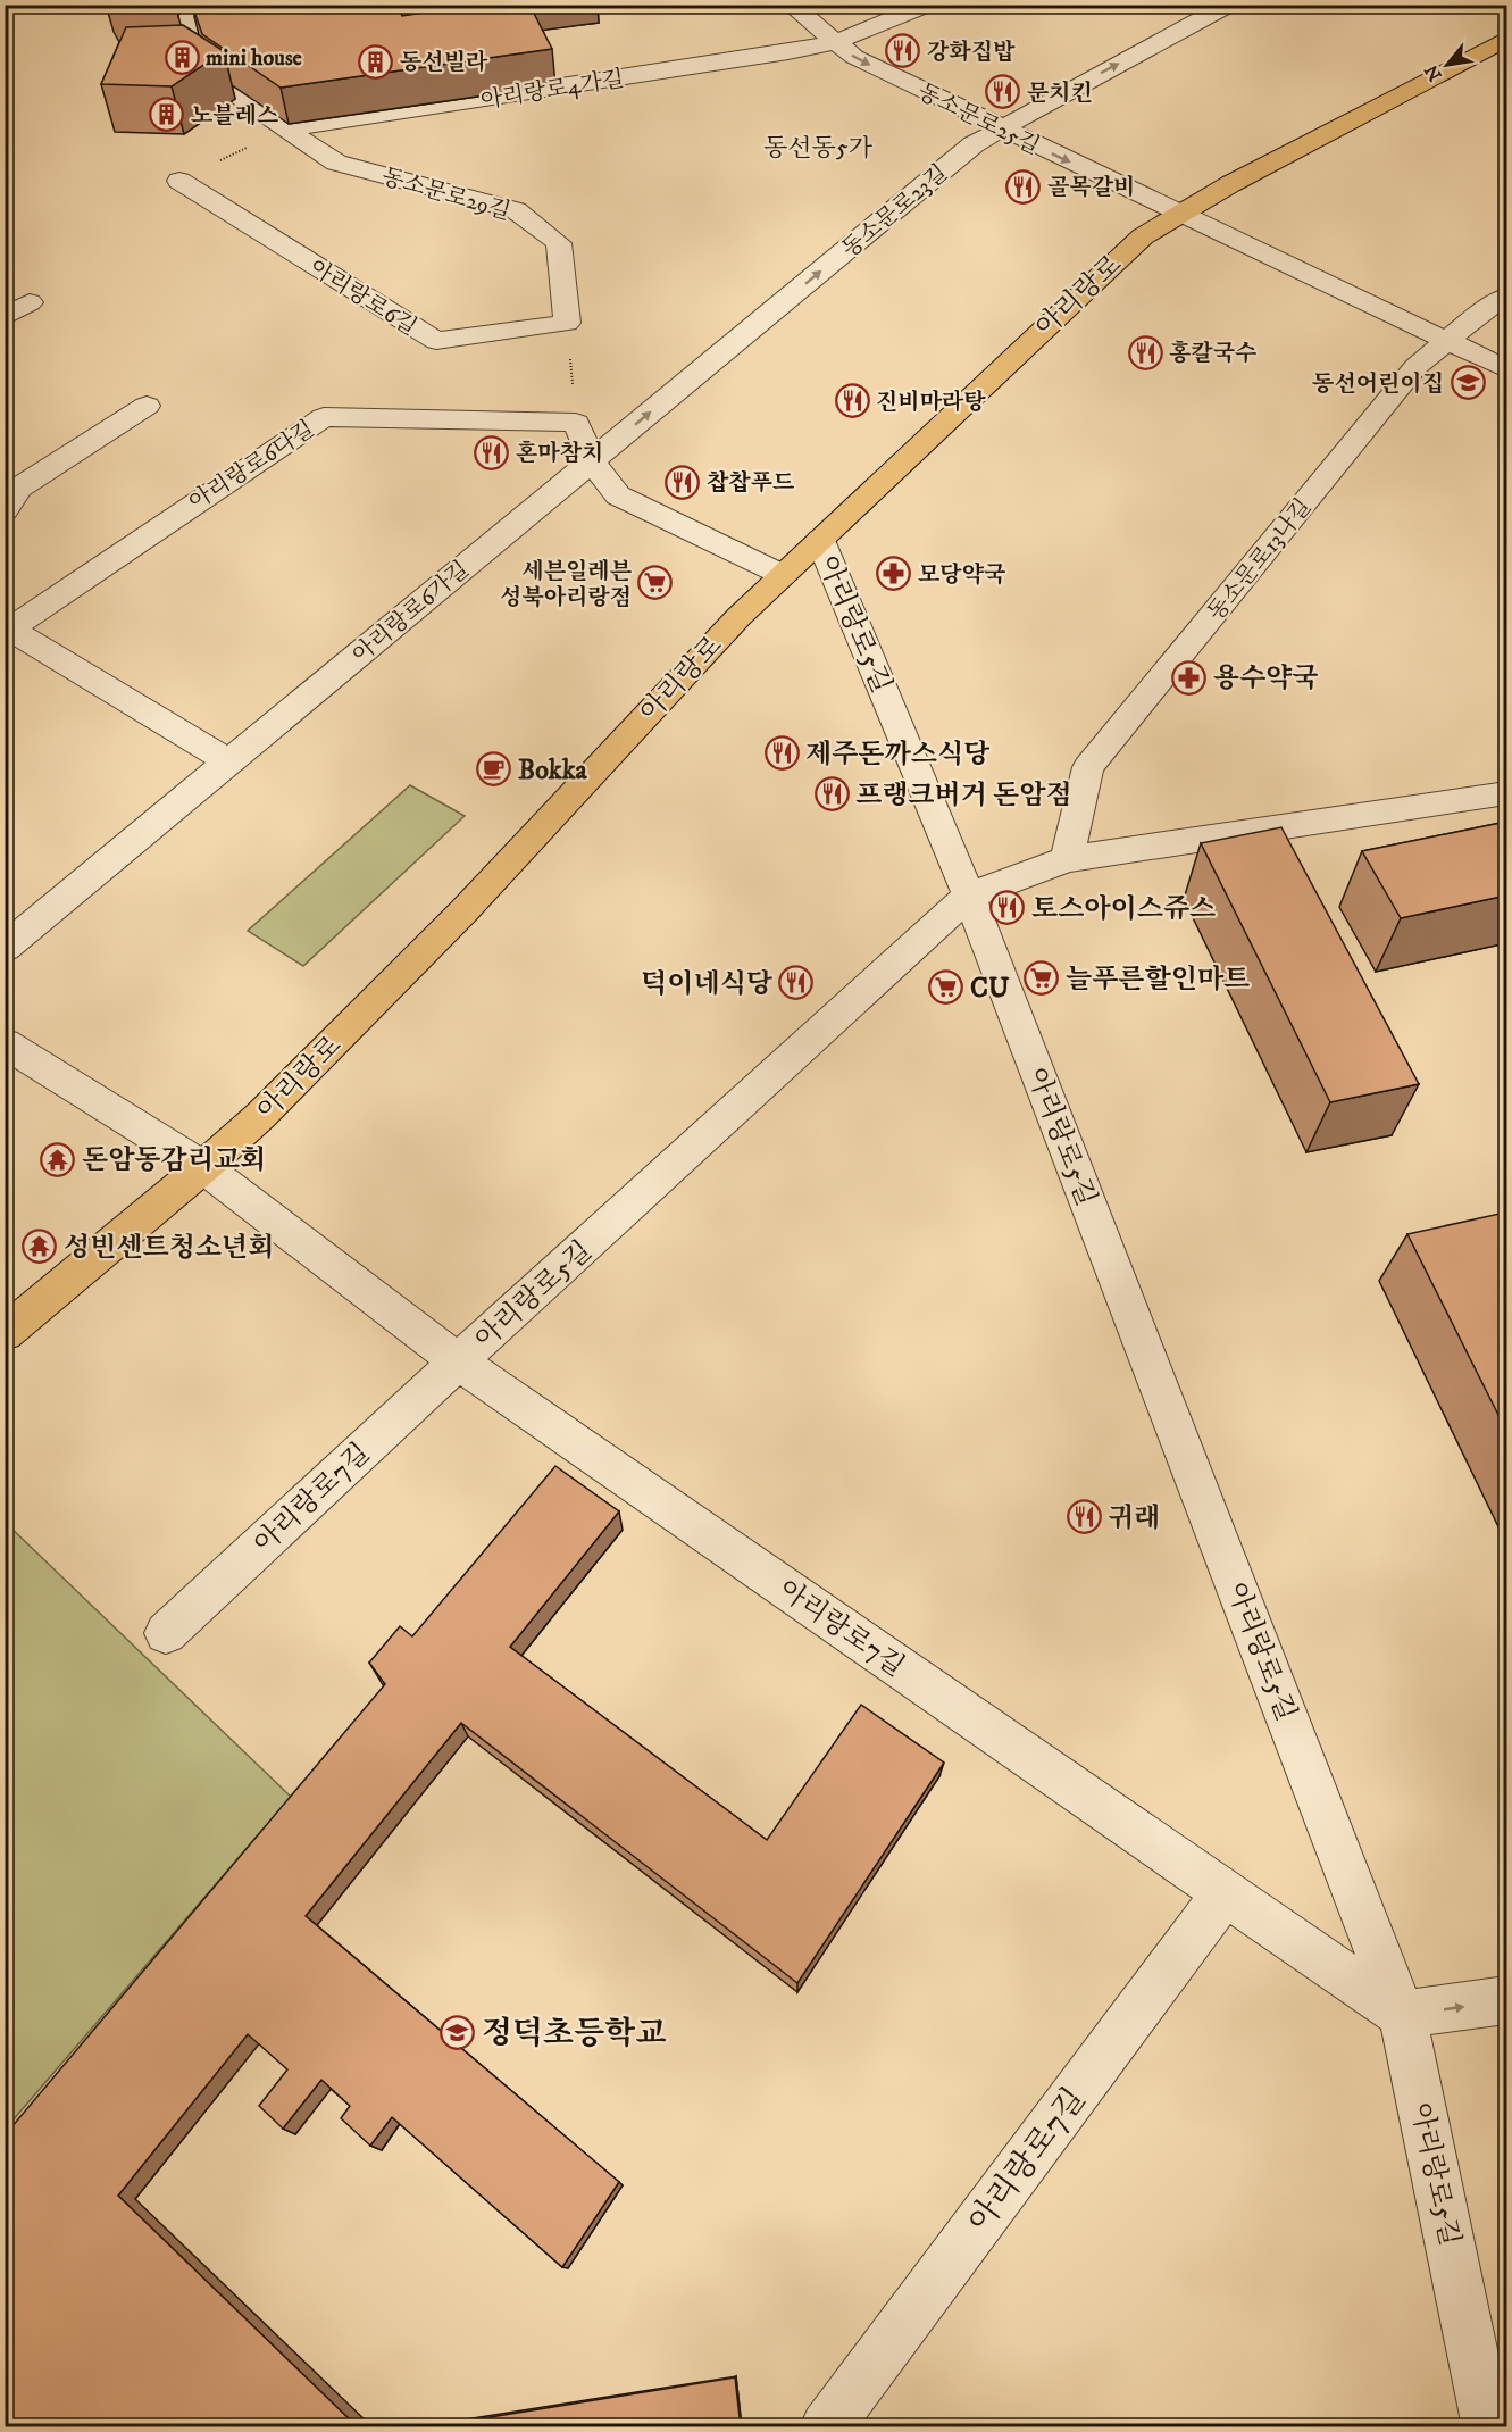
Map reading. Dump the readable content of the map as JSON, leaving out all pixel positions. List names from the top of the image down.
{
  "streets": {
    "main road": ["아리랑로"],
    "street": [
      "아리랑로4가길",
      "동소문로25길",
      "동소문로29길",
      "동소문로23길",
      "아리랑로6길",
      "아리랑로6다길",
      "동소문로13나길",
      "아리랑로6가길",
      "아리랑로5길",
      "아리랑로7길"
    ]
  },
  "crossings": [
    ["아리랑로4가길", "동소문로25길"],
    ["아리랑로4가길", "동소문로29길"],
    ["동소문로25길", "동소문로23길"],
    ["동소문로25길", "아리랑로"],
    ["동소문로29길", "아리랑로6길"],
    ["동소문로23길", "아리랑로6가길"],
    ["아리랑로", "아리랑로5길"],
    ["아리랑로", "아리랑로7길"],
    ["아리랑로5길", "아리랑로7길"]
  ],
  "one_way": ["동소문로25길", "동소문로23길"],
  "districts": ["동선동5가"],
  "places": {
    "restaurant": [
      "강화집밥",
      "문치킨",
      "골목갈비",
      "홍칼국수",
      "진비마라탕",
      "혼마참치",
      "찹찹푸드",
      "제주돈까스식당",
      "프랭크버거 돈암점",
      "토스아이스쥬스",
      "덕이네식당",
      "귀래"
    ],
    "building": ["mini house", "동선빌라", "노블레스"],
    "school or university": ["동선어린이집", "정덕초등학교"],
    "pharmacy": ["모당약국", "용수약국"],
    "supermarket": ["세븐일레븐 성북아리랑점", "늘푸른할인마트", "CU"],
    "cafe": ["Bokka"],
    "temple": ["돈암동감리교회", "성빈센트청소년회"]
  },
  "north": "bottom left"
}
